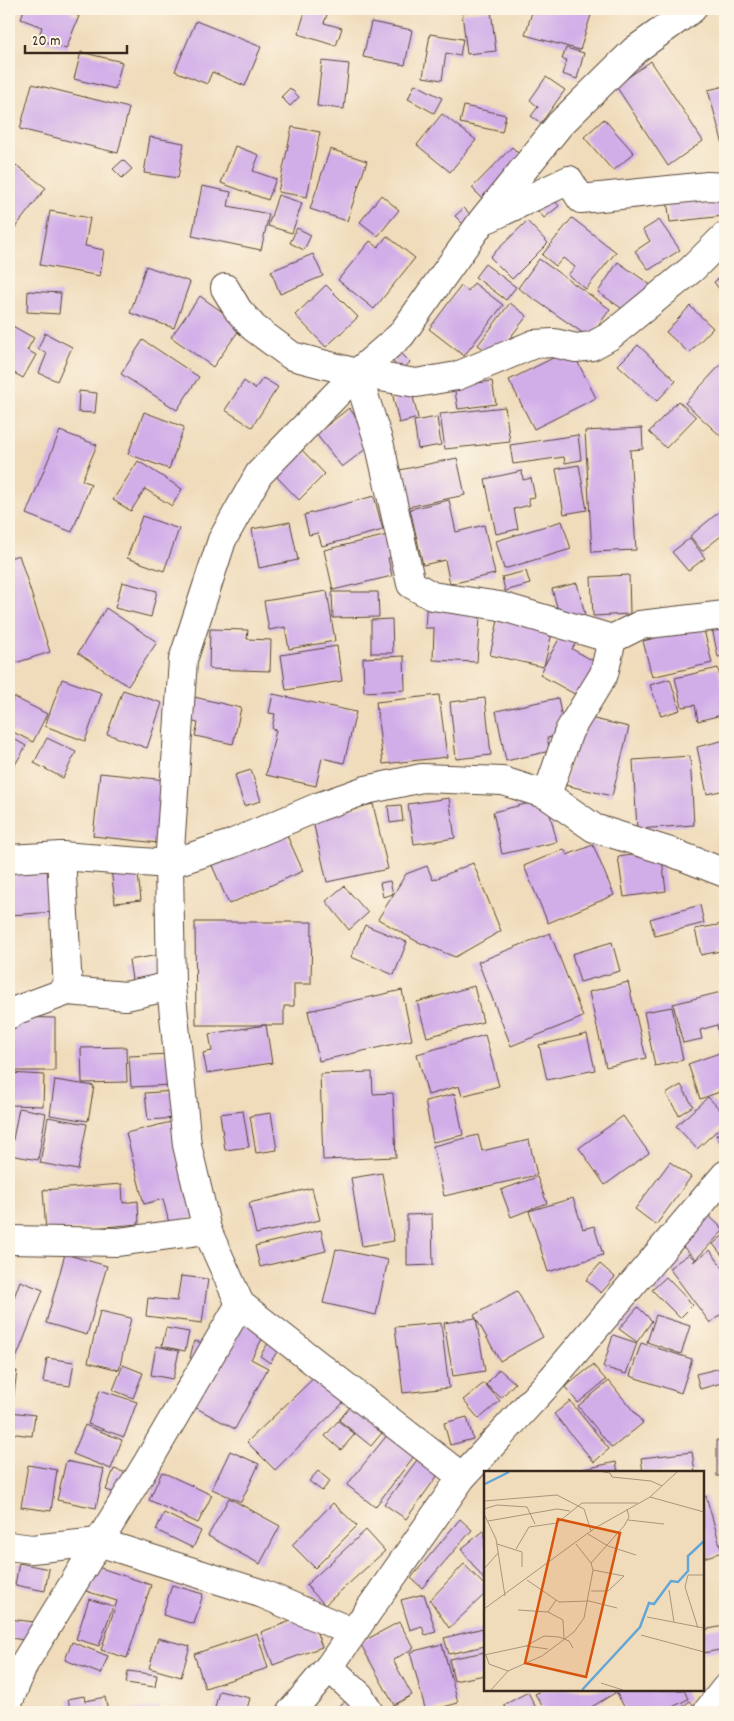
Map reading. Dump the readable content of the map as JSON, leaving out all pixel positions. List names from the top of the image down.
{
  "scale_bar": "20 m"
}
